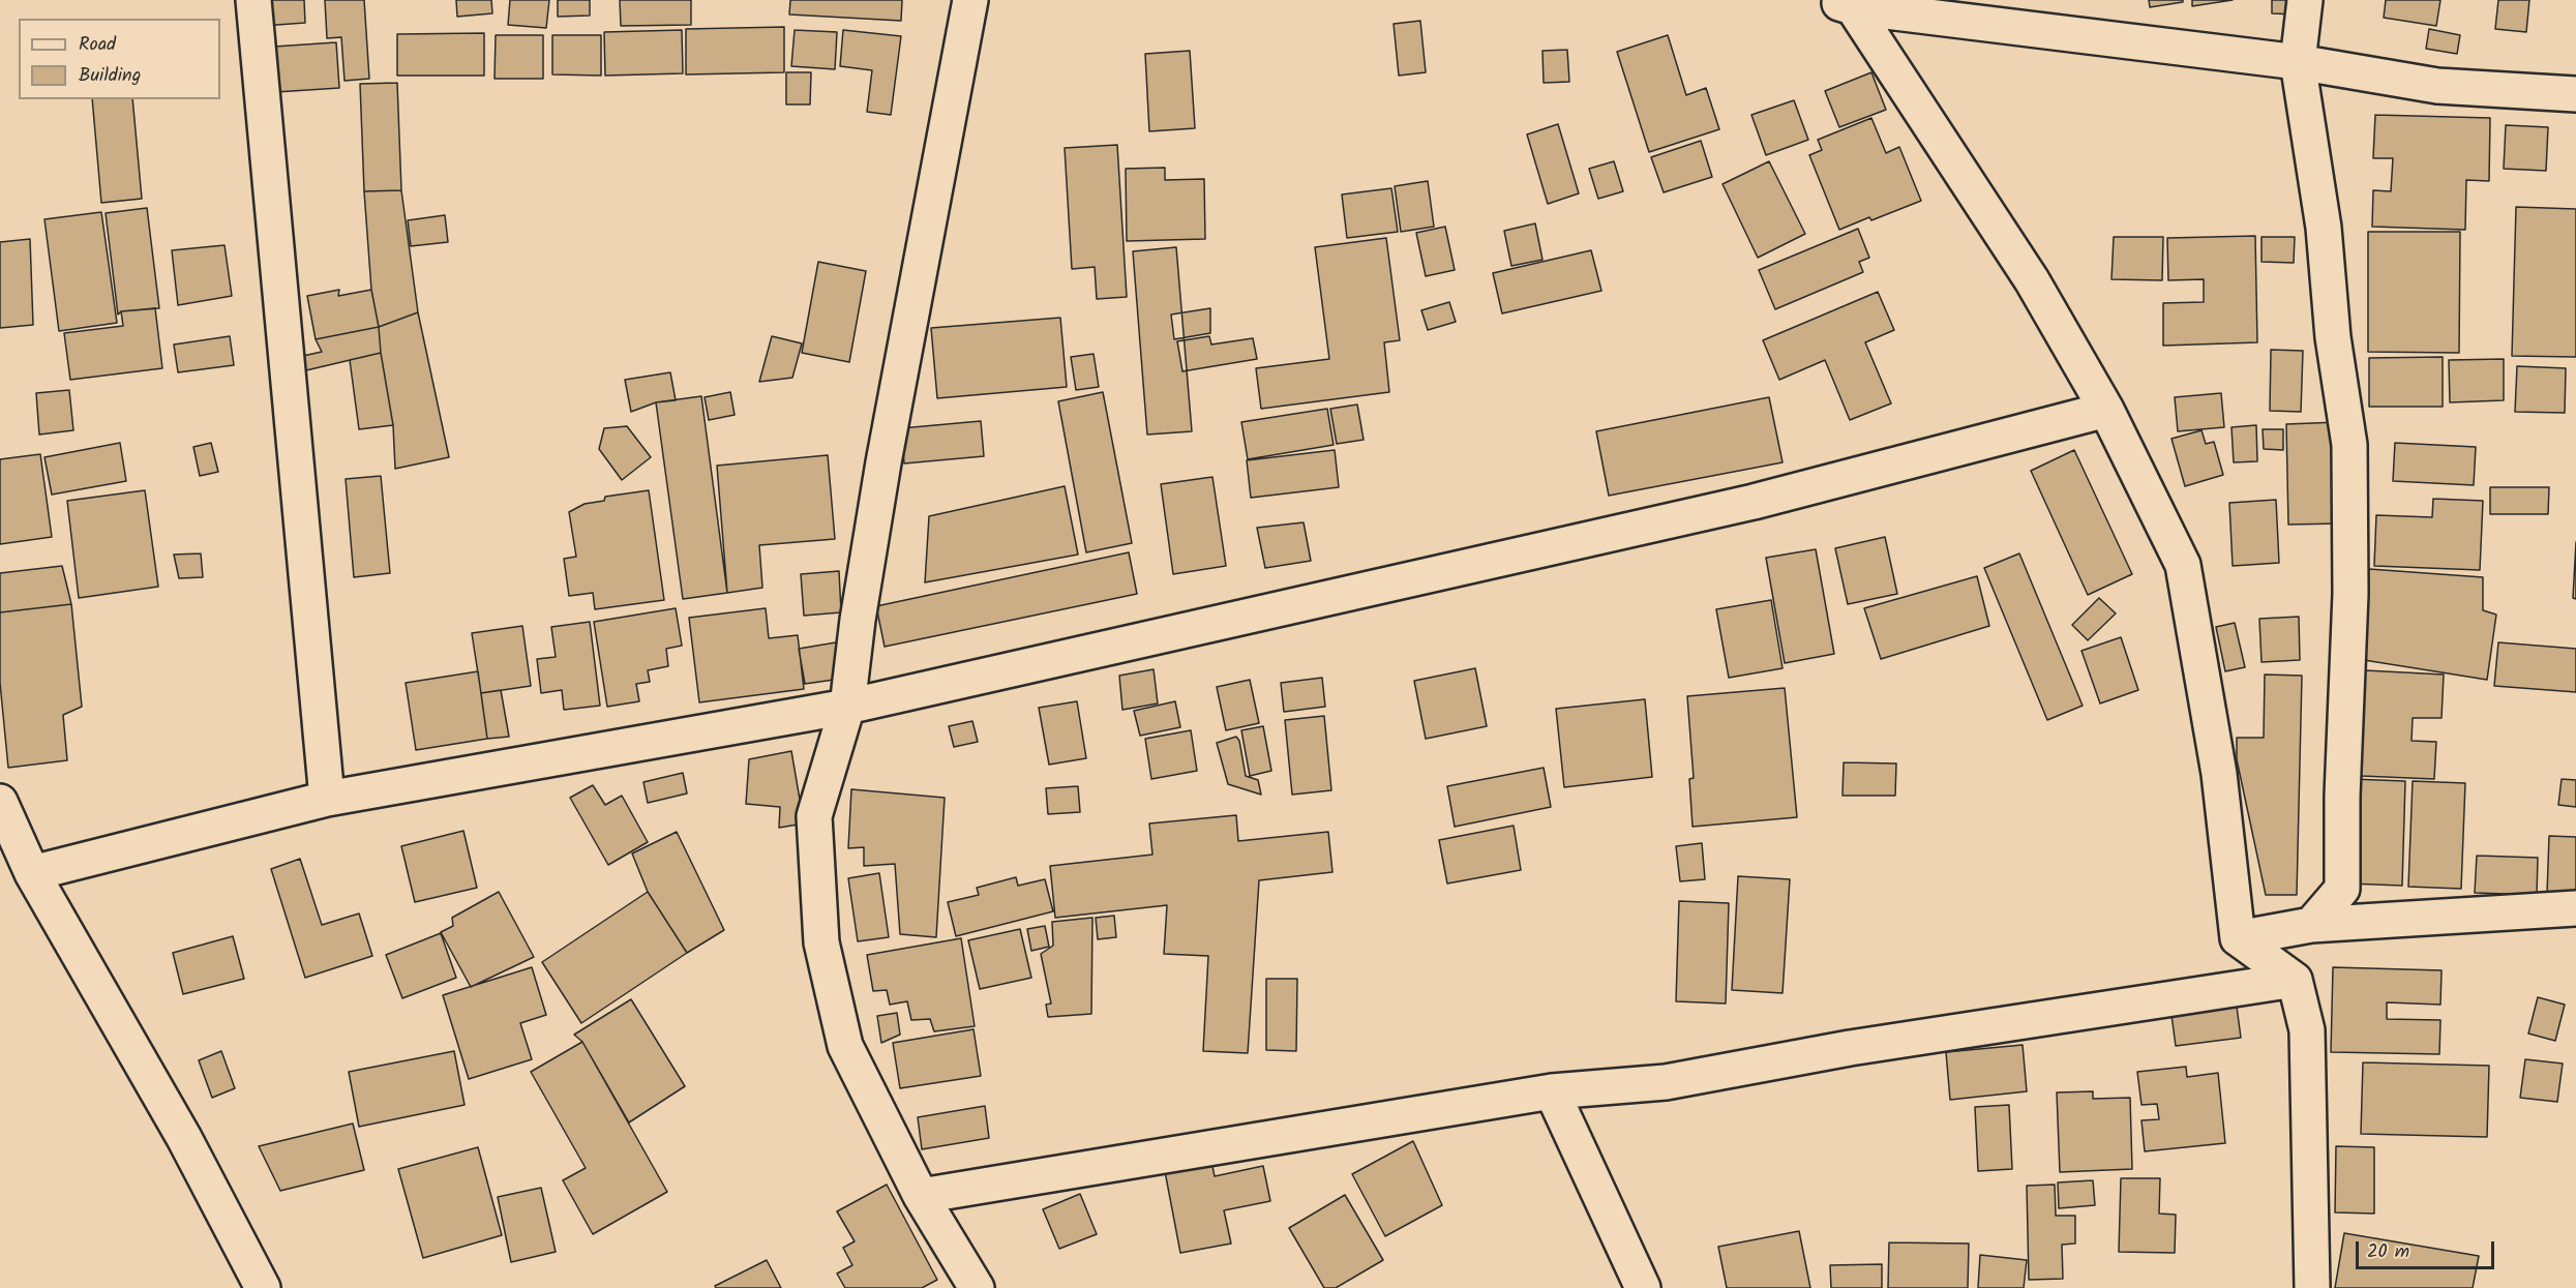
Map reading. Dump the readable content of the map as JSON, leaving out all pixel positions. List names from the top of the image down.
{
  "legend": ["Road", "Building"],
  "scale_bar": "20 m"
}
